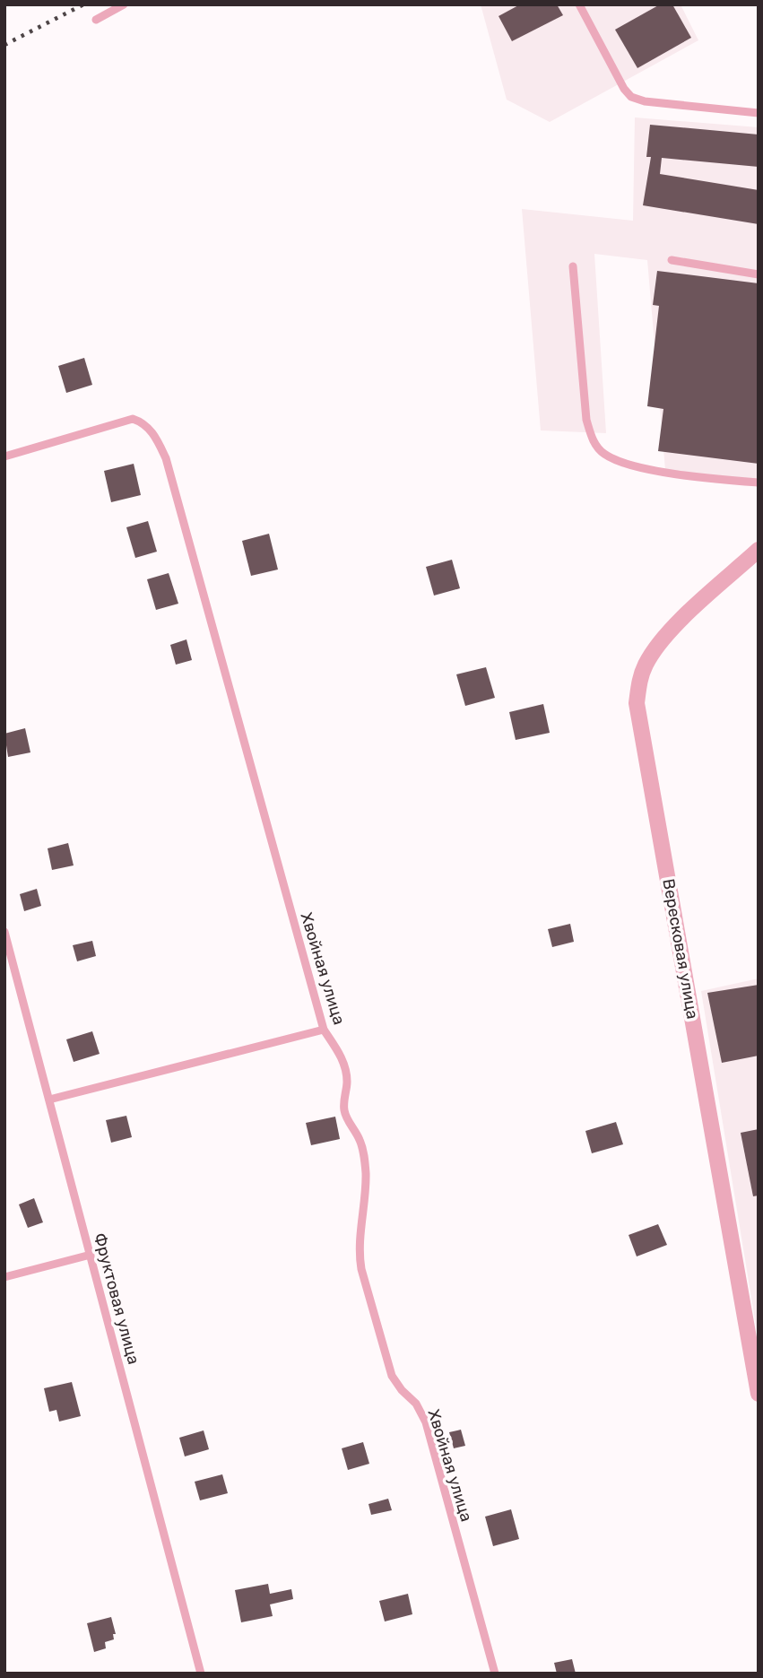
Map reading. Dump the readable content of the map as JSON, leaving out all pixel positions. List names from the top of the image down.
{
  "streets": {
    "street": ["Вересковая улица"],
    "lane": ["Хвойная улица", "Фруктовая улица"]
  }
}
